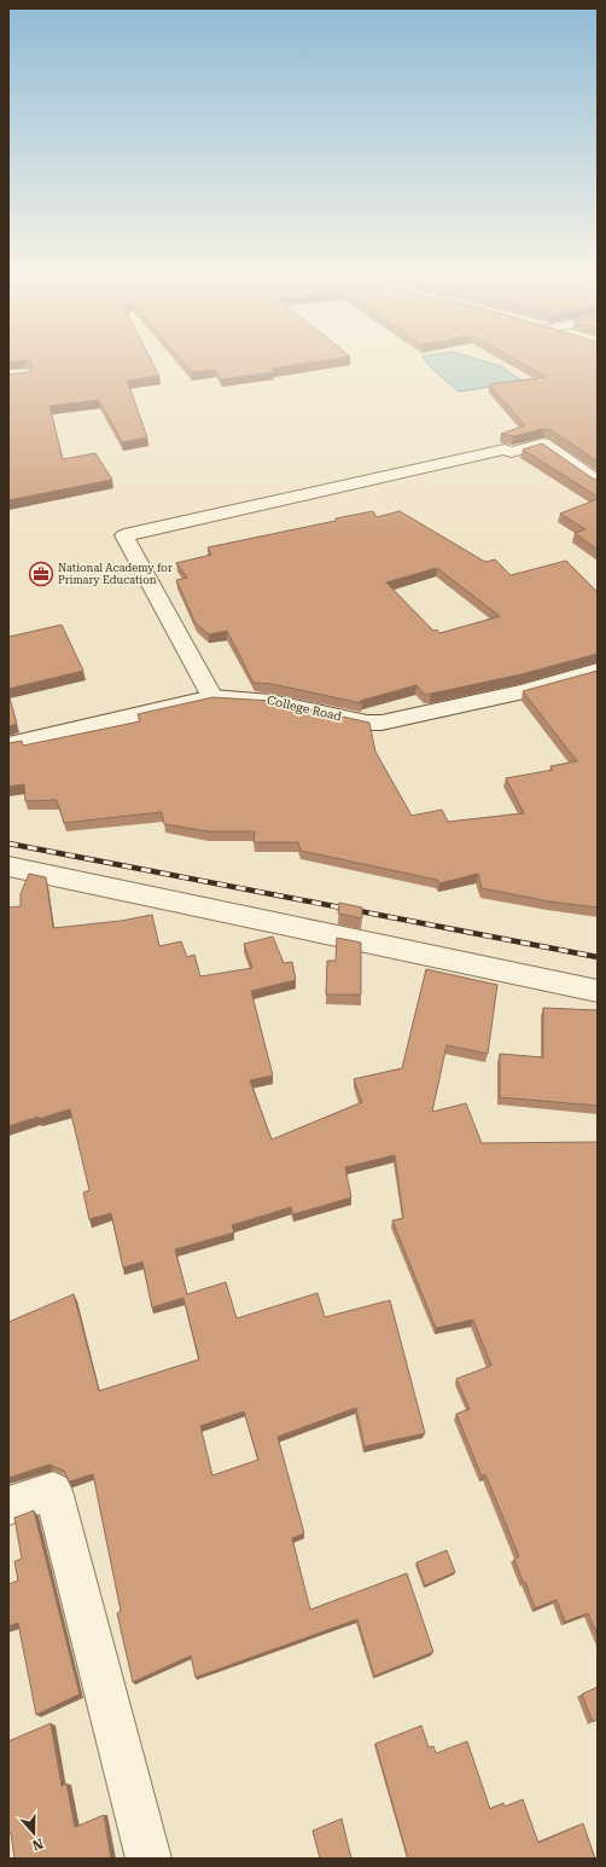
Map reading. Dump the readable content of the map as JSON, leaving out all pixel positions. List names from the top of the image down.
{
  "streets": {
    "street": ["College Road"]
  },
  "places": {
    "office": ["National Academy for Primary Education"]
  },
  "north": "bottom"
}
